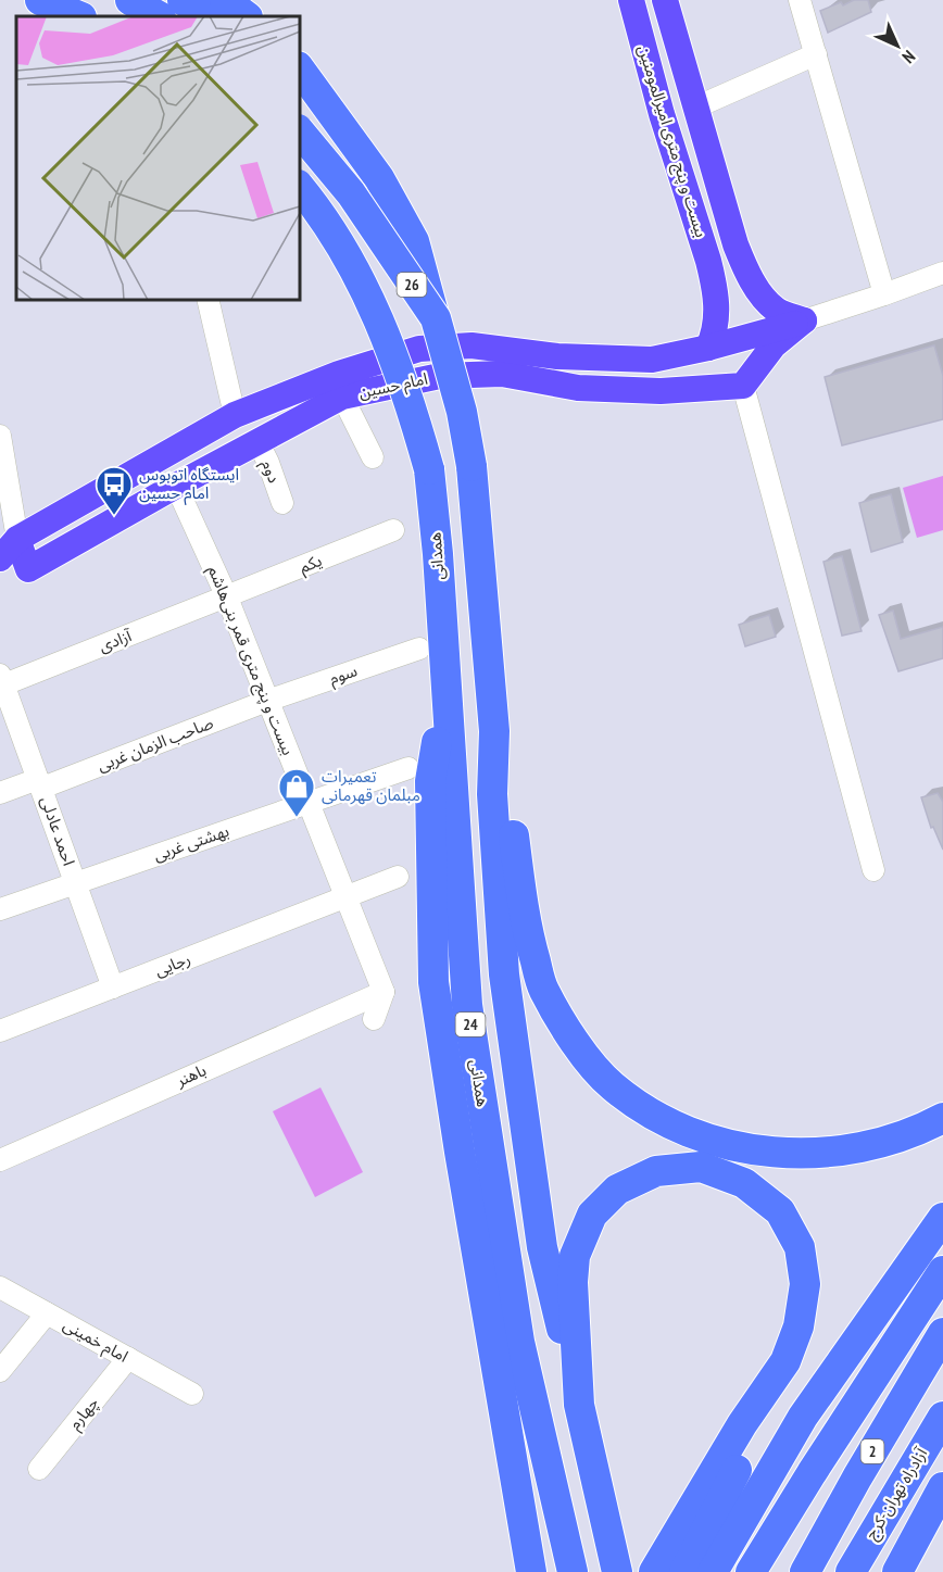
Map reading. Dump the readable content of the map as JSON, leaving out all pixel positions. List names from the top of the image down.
{
  "streets": {
    "highway": [
      "26",
      "همدانی",
      "24",
      "2",
      "آزادراه تهران-کرج"
    ],
    "main road": ["بیست و پنج متری امیرالمومنین", "امام حسین"],
    "street": [
      "دوم",
      "یکم",
      "آزادی",
      "بیست و پنج متری قمر بنی‌هاشم",
      "سوم",
      "صاحب الزمان غربی",
      "احمد عادلی",
      "بهشتی غربی",
      "رجایی",
      "باهنر",
      "امام خمینی",
      "چهارم"
    ]
  },
  "crossings": [
    ["بیست و پنج متری امیرالمومنین", "امام حسین"],
    ["26", "24"],
    ["امام حسین", "دوم"],
    ["امام حسین", "بیست و پنج متری قمر بنی‌هاشم"],
    ["یکم", "آزادی"],
    ["یکم", "بیست و پنج متری قمر بنی‌هاشم"],
    ["آزادی", "بیست و پنج متری قمر بنی‌هاشم"],
    ["آزادی", "احمد عادلی"],
    ["بیست و پنج متری قمر بنی‌هاشم", "سوم"],
    ["بیست و پنج متری قمر بنی‌هاشم", "صاحب الزمان غربی"],
    ["بیست و پنج متری قمر بنی‌هاشم", "بهشتی غربی"],
    ["بیست و پنج متری قمر بنی‌هاشم", "رجایی"],
    ["بیست و پنج متری قمر بنی‌هاشم", "باهنر"],
    ["سوم", "صاحب الزمان غربی"],
    ["صاحب الزمان غربی", "احمد عادلی"],
    ["احمد عادلی", "بهشتی غربی"],
    ["احمد عادلی", "رجایی"],
    ["امام خمینی", "چهارم"]
  ],
  "places": {
    "bus stop": ["ایستگاه اتوبوس امام حسین"],
    "shop": ["تعمیرات مبلمان قهرمانی"]
  },
  "north": "bottom right"
}
